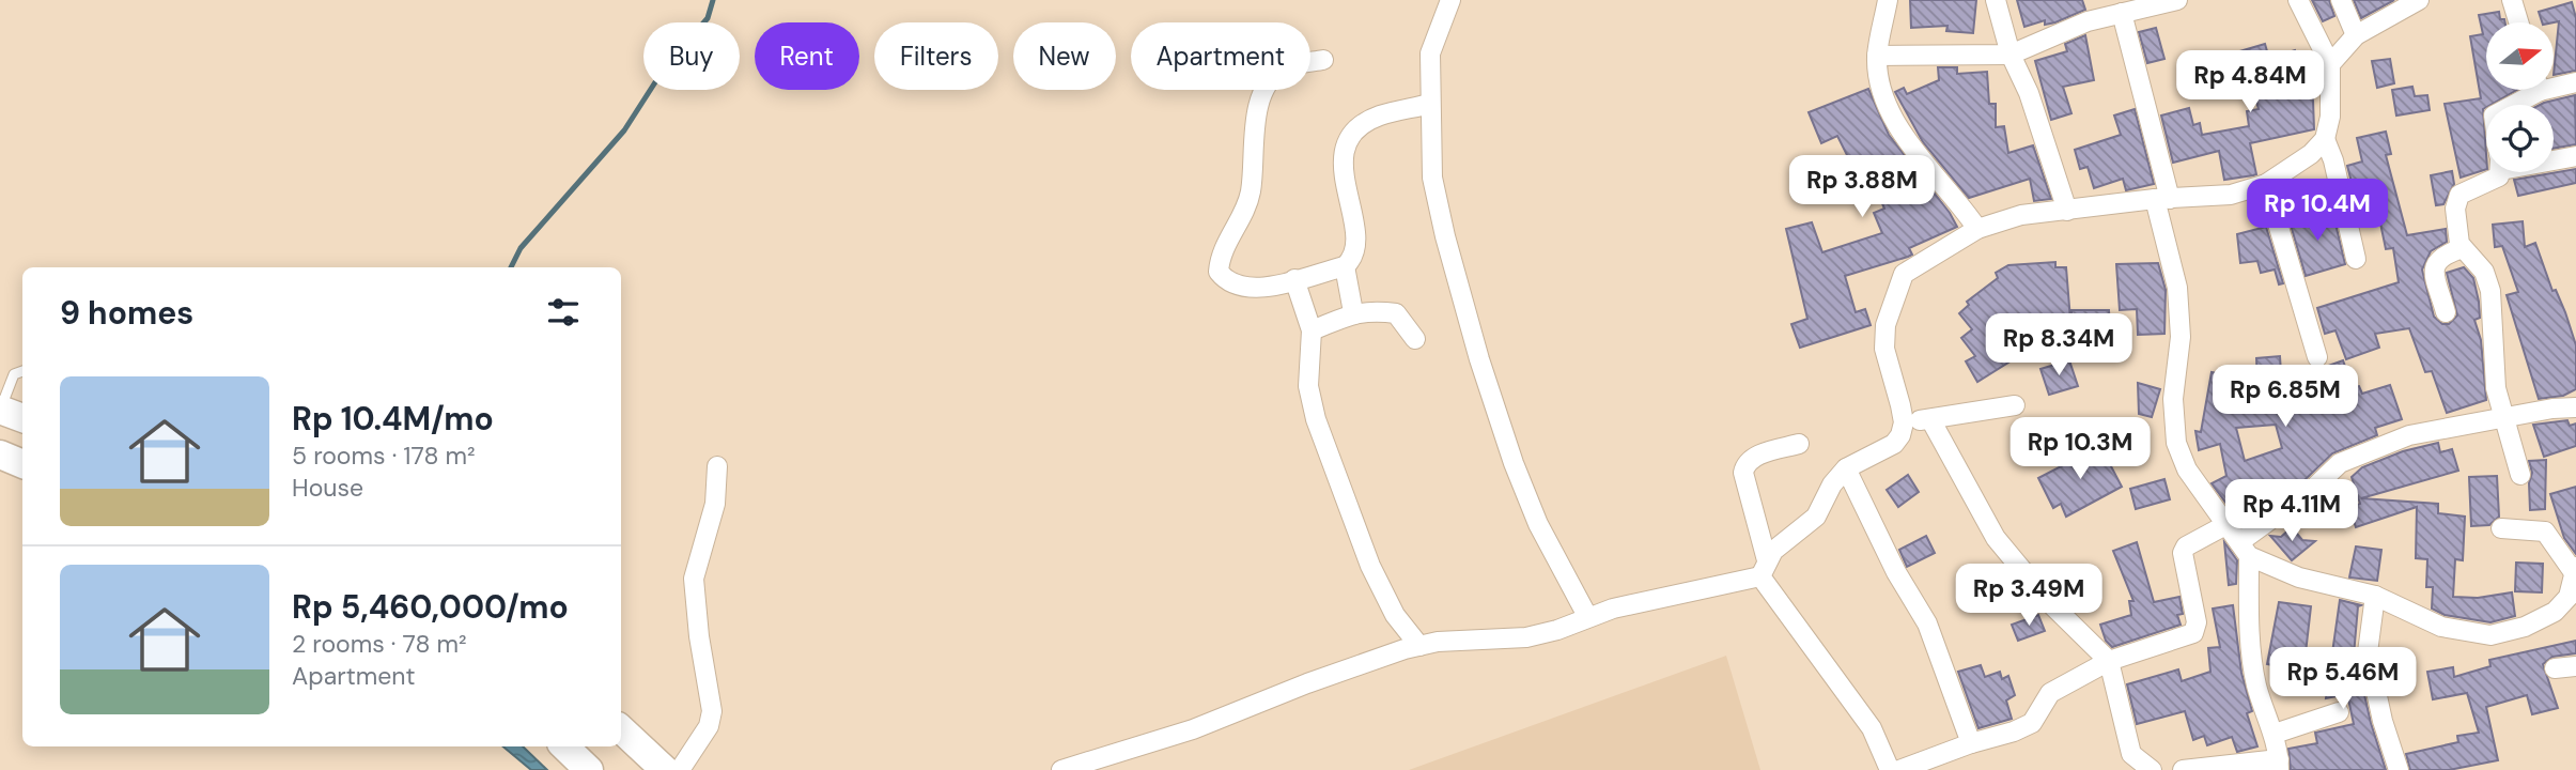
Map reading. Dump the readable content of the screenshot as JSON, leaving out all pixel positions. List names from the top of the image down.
{
  "north": "right",
  "page": {
    "chip": [
      "Buy",
      "Rent",
      "Filters",
      "New",
      "Apartment"
    ],
    "price": [
      "Rp 4.84M",
      "Rp 3.88M",
      "Rp 10.4M",
      "Rp 8.34M",
      "Rp 6.85M",
      "Rp 10.3M",
      "Rp 4.11M",
      "Rp 3.49M",
      "Rp 5.46M"
    ],
    "heading": "9 homes",
    "list": [
      {
        "name": "Rp 10.4M/mo",
        "note": "5 rooms · 178 m² · House"
      },
      {
        "name": "Rp 5,460,000/mo",
        "note": "2 rooms · 78 m² · Apartment"
      }
    ]
  }
}
